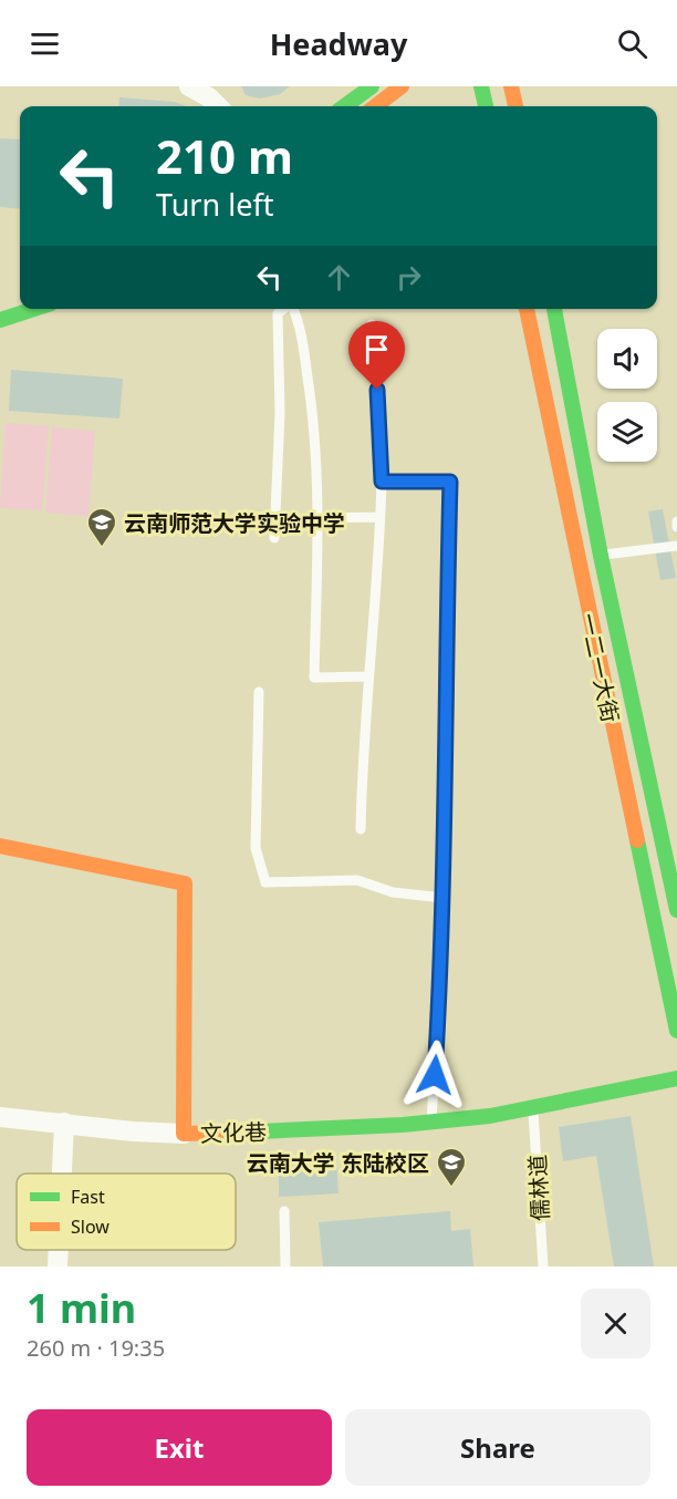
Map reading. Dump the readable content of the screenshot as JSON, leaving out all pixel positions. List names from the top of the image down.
{
  "streets": {
    "main road": ["一二一大街", "文化巷"],
    "lane": ["儒林道"]
  },
  "crossings": [
    ["文化巷", "儒林道"]
  ],
  "places": {
    "school or university": ["云南师范大学实验中学", "云南大学 东陆校区"]
  },
  "legend": ["Fast", "Slow"],
  "page": {
    "header": "Headway",
    "turn": ["210 m", "Turn left"],
    "heading": ["1 min", "260 m · 19:35"],
    "buttons": ["Exit", "Share"]
  }
}
